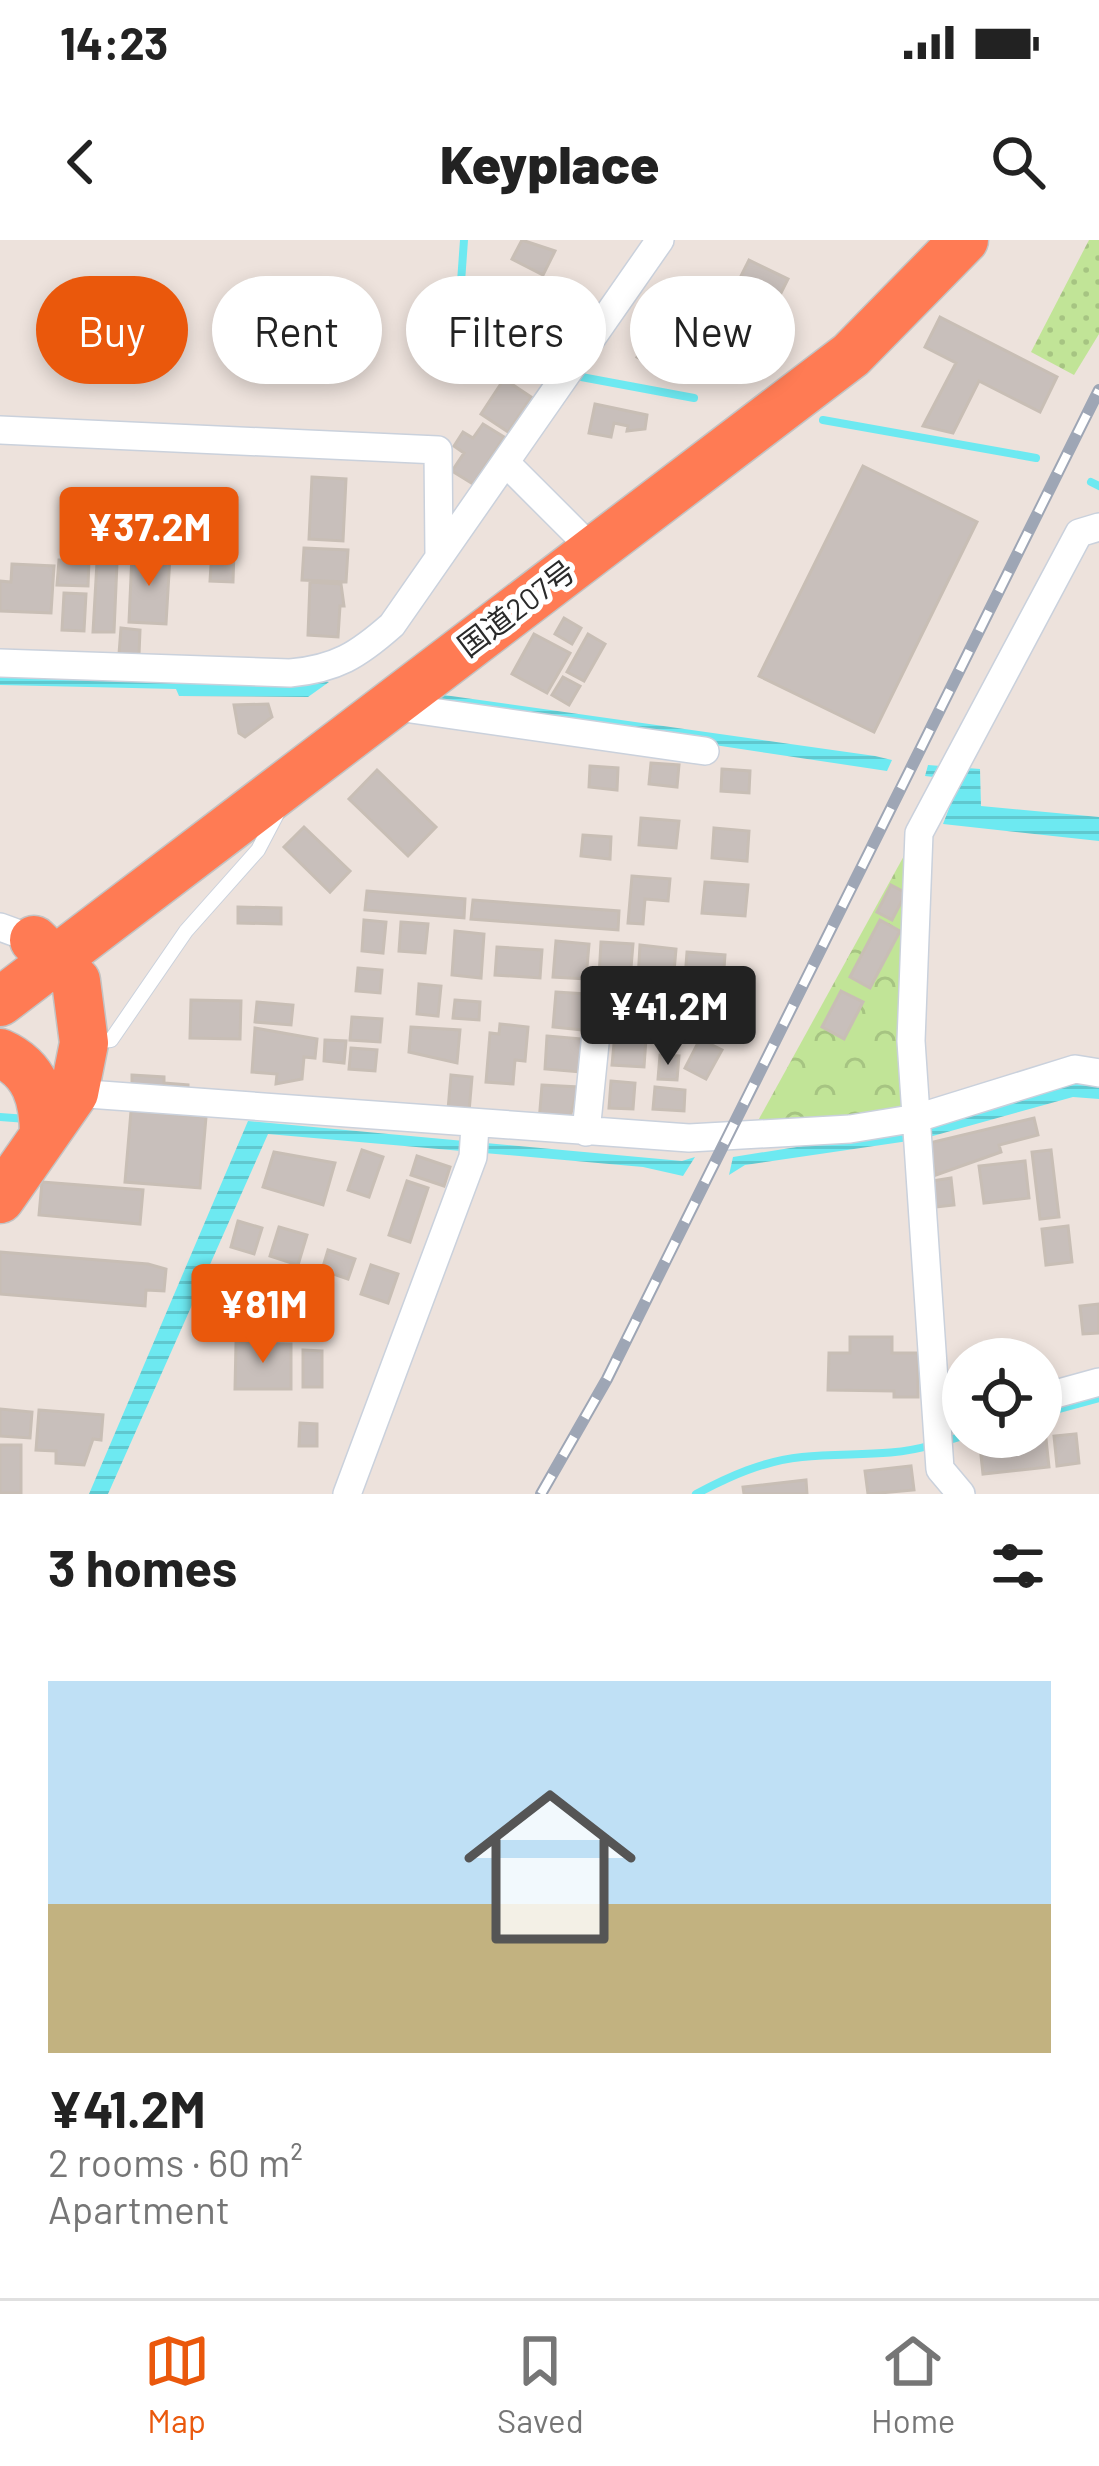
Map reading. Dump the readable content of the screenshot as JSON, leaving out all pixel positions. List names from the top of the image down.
{
  "streets": {
    "highway": ["国道207号"]
  },
  "page": {
    "status": "14:23",
    "header": "Keyplace",
    "chip": [
      "Buy",
      "Rent",
      "Filters",
      "New"
    ],
    "price": ["¥37.2M", "¥41.2M", "¥81M"],
    "heading": "3 homes",
    "list": [
      {
        "name": "¥41.2M",
        "note": "2 rooms · 60 m² · Apartment"
      }
    ],
    "tabs": ["Map", "Saved", "Home"]
  }
}
